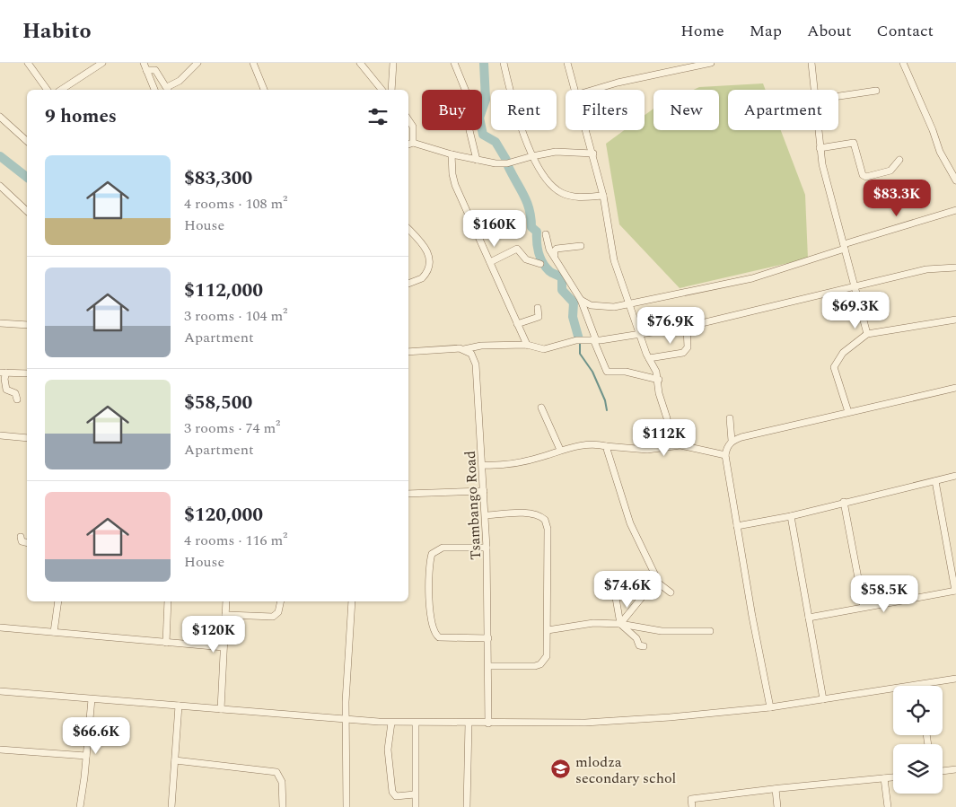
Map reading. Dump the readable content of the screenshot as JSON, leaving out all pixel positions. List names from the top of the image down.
{
  "streets": {
    "street": ["Tsambango Road"]
  },
  "places": {
    "school or university": ["mlodza secondary schol"]
  },
  "page": {
    "header": "Habito",
    "nav": [
      "Home",
      "Map",
      "About",
      "Contact"
    ],
    "chip": [
      "Buy",
      "Rent",
      "Filters",
      "New",
      "Apartment"
    ],
    "heading": "9 homes",
    "list": [
      {
        "name": "$83,300",
        "note": "4 rooms · 108 m² · House"
      },
      {
        "name": "$112,000",
        "note": "3 rooms · 104 m² · Apartment"
      },
      {
        "name": "$58,500",
        "note": "3 rooms · 74 m² · Apartment"
      },
      {
        "name": "$120,000",
        "note": "4 rooms · 116 m² · House"
      }
    ],
    "price": [
      "$83.3K",
      "$160K",
      "$69.3K",
      "$76.9K",
      "$112K",
      "$74.6K",
      "$58.5K",
      "$120K",
      "$66.6K"
    ]
  }
}
